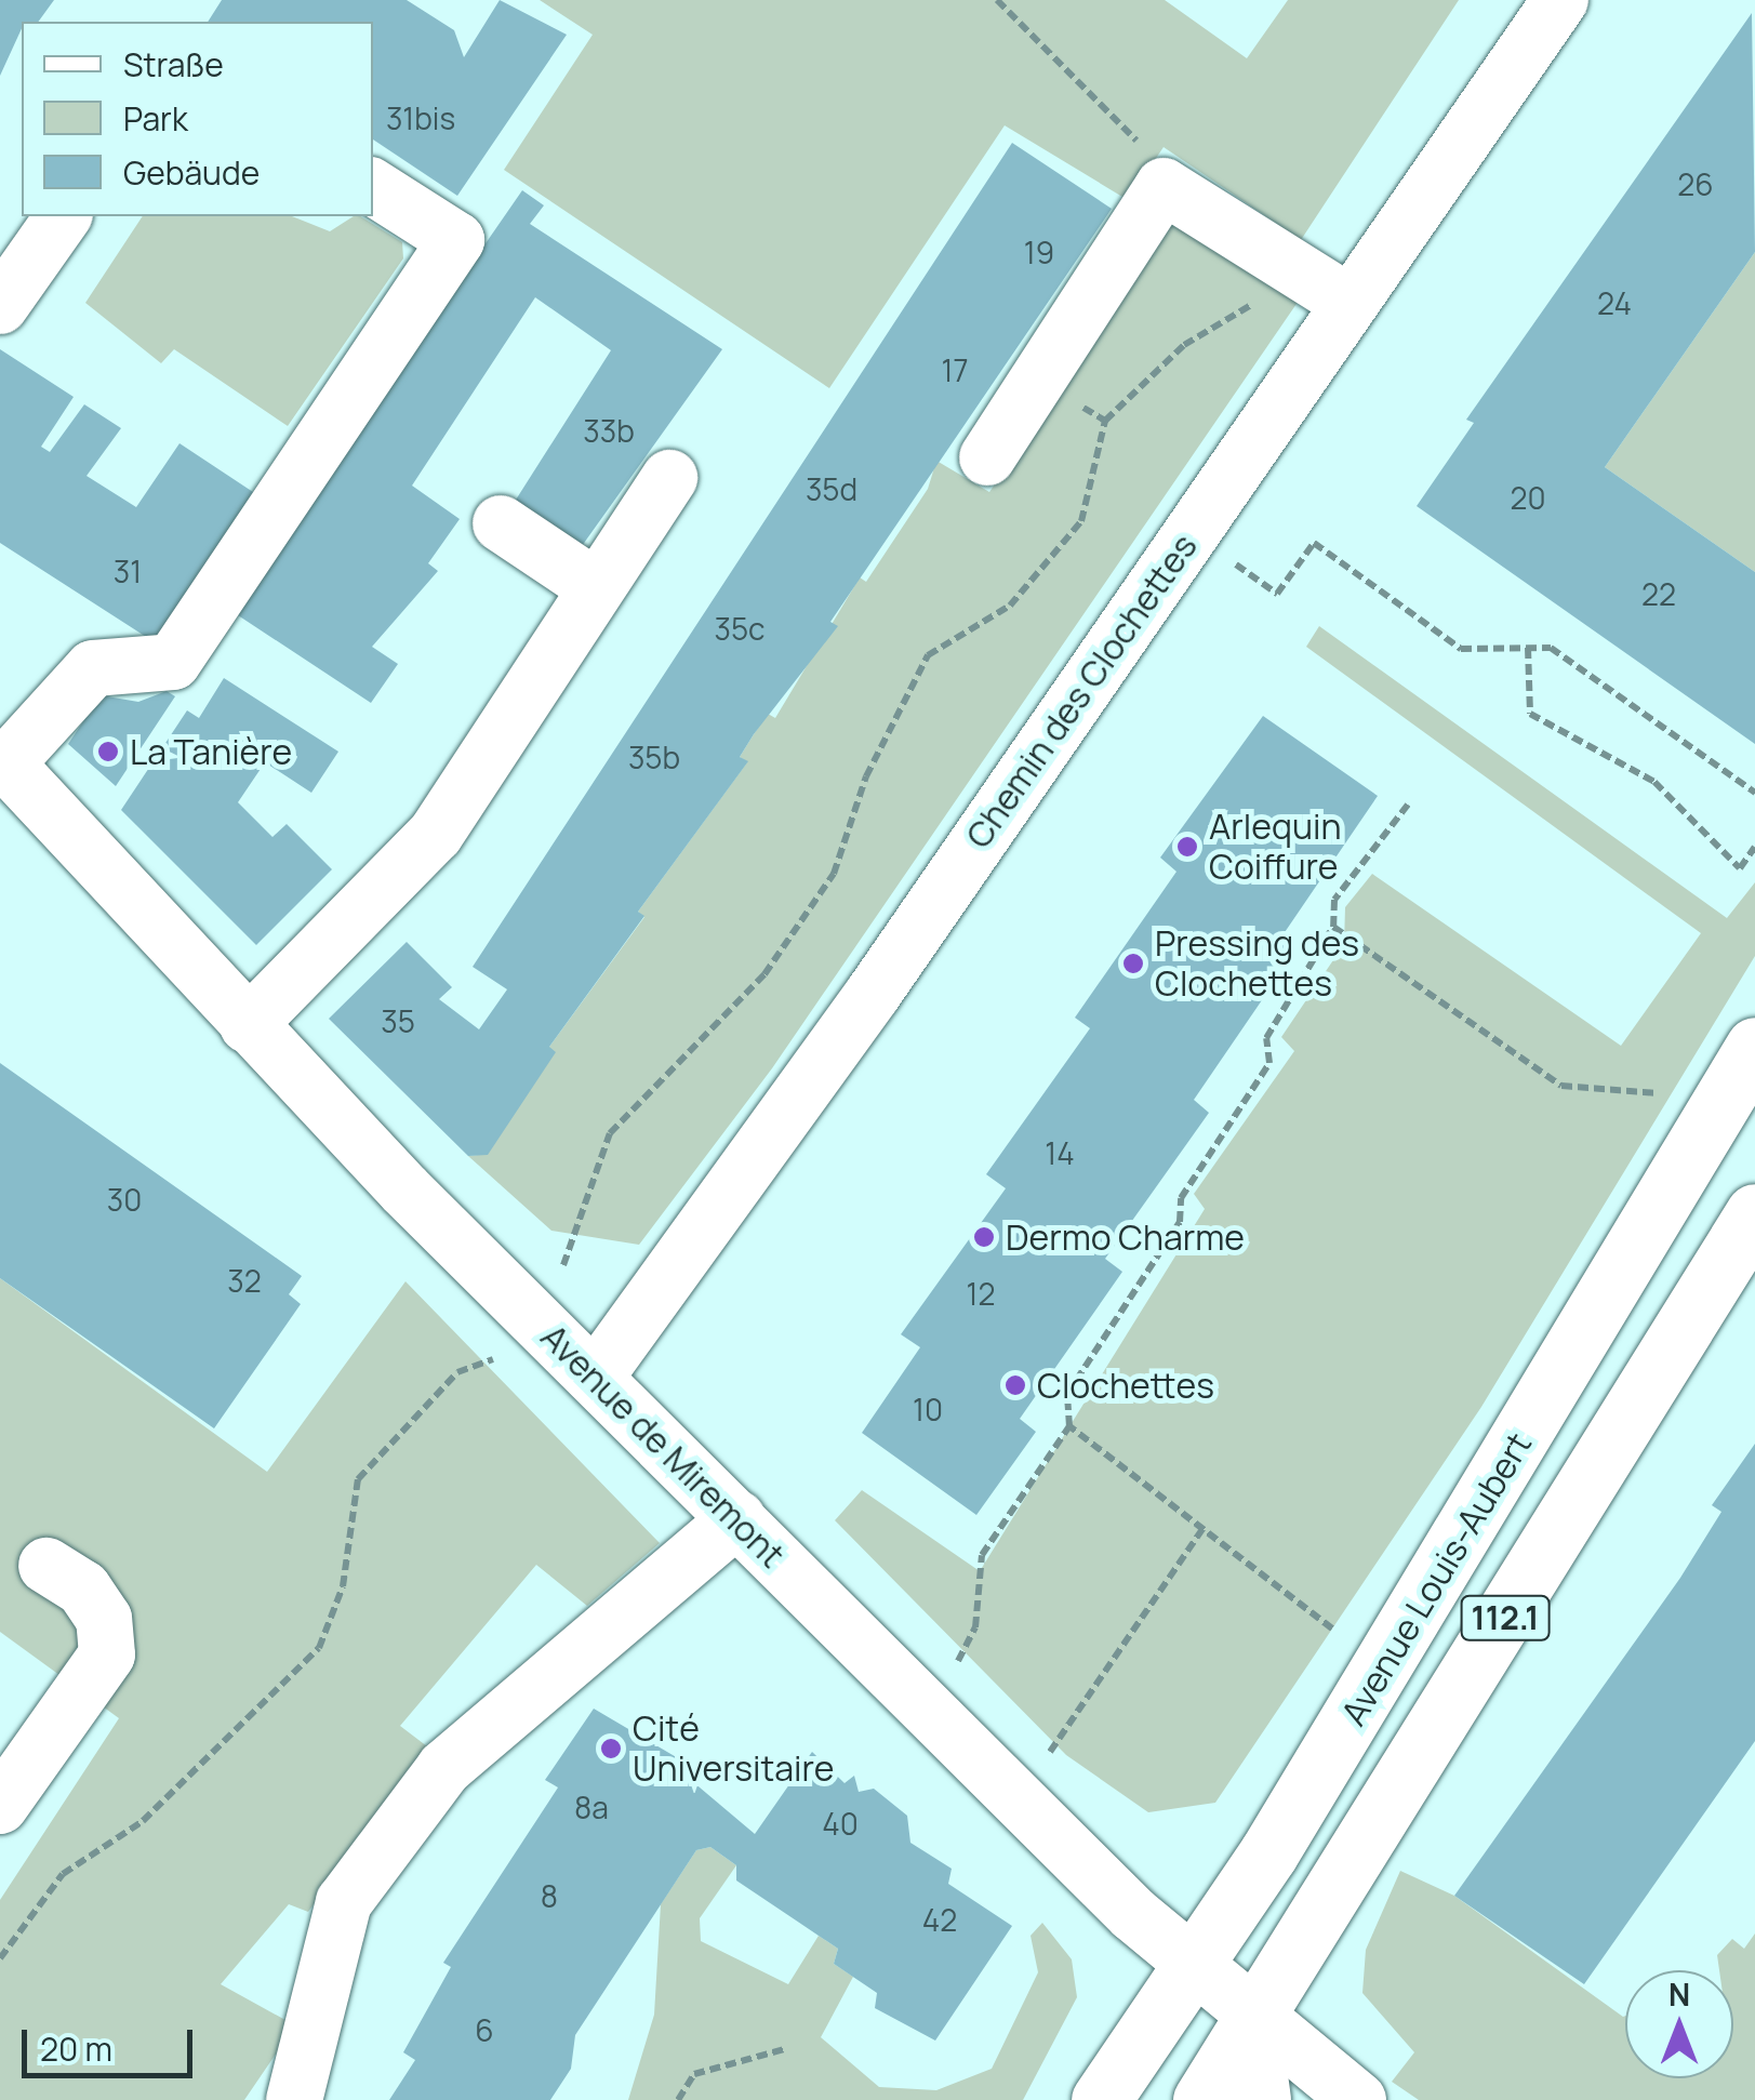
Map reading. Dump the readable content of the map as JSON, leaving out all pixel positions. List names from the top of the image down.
{
  "streets": {
    "main road": ["Avenue Louis-Aubert", "112.1"],
    "street": ["Chemin des Clochettes", "Avenue de Miremont"]
  },
  "crossings": [
    ["Chemin des Clochettes", "Avenue de Miremont"],
    ["Avenue de Miremont", "Avenue Louis-Aubert"],
    ["Avenue de Miremont", "112.1"]
  ],
  "places": [
    "La Tanière",
    "Arlequin Coiffure",
    "Pressing des Clochettes",
    "Dermo Charme",
    "Clochettes",
    "Cité Universitaire"
  ],
  "house_numbers": [
    "31bis",
    "26",
    "19",
    "24",
    "17",
    "33b",
    "35d",
    "20",
    "31",
    "22",
    "35c",
    "35b",
    "35",
    "14",
    "30",
    "32",
    "12",
    "10",
    "8a",
    "40",
    "8",
    "42",
    "6"
  ],
  "legend": ["Straße", "Park", "Gebäude"],
  "scale_bar": "20 m",
  "north": "top"
}
